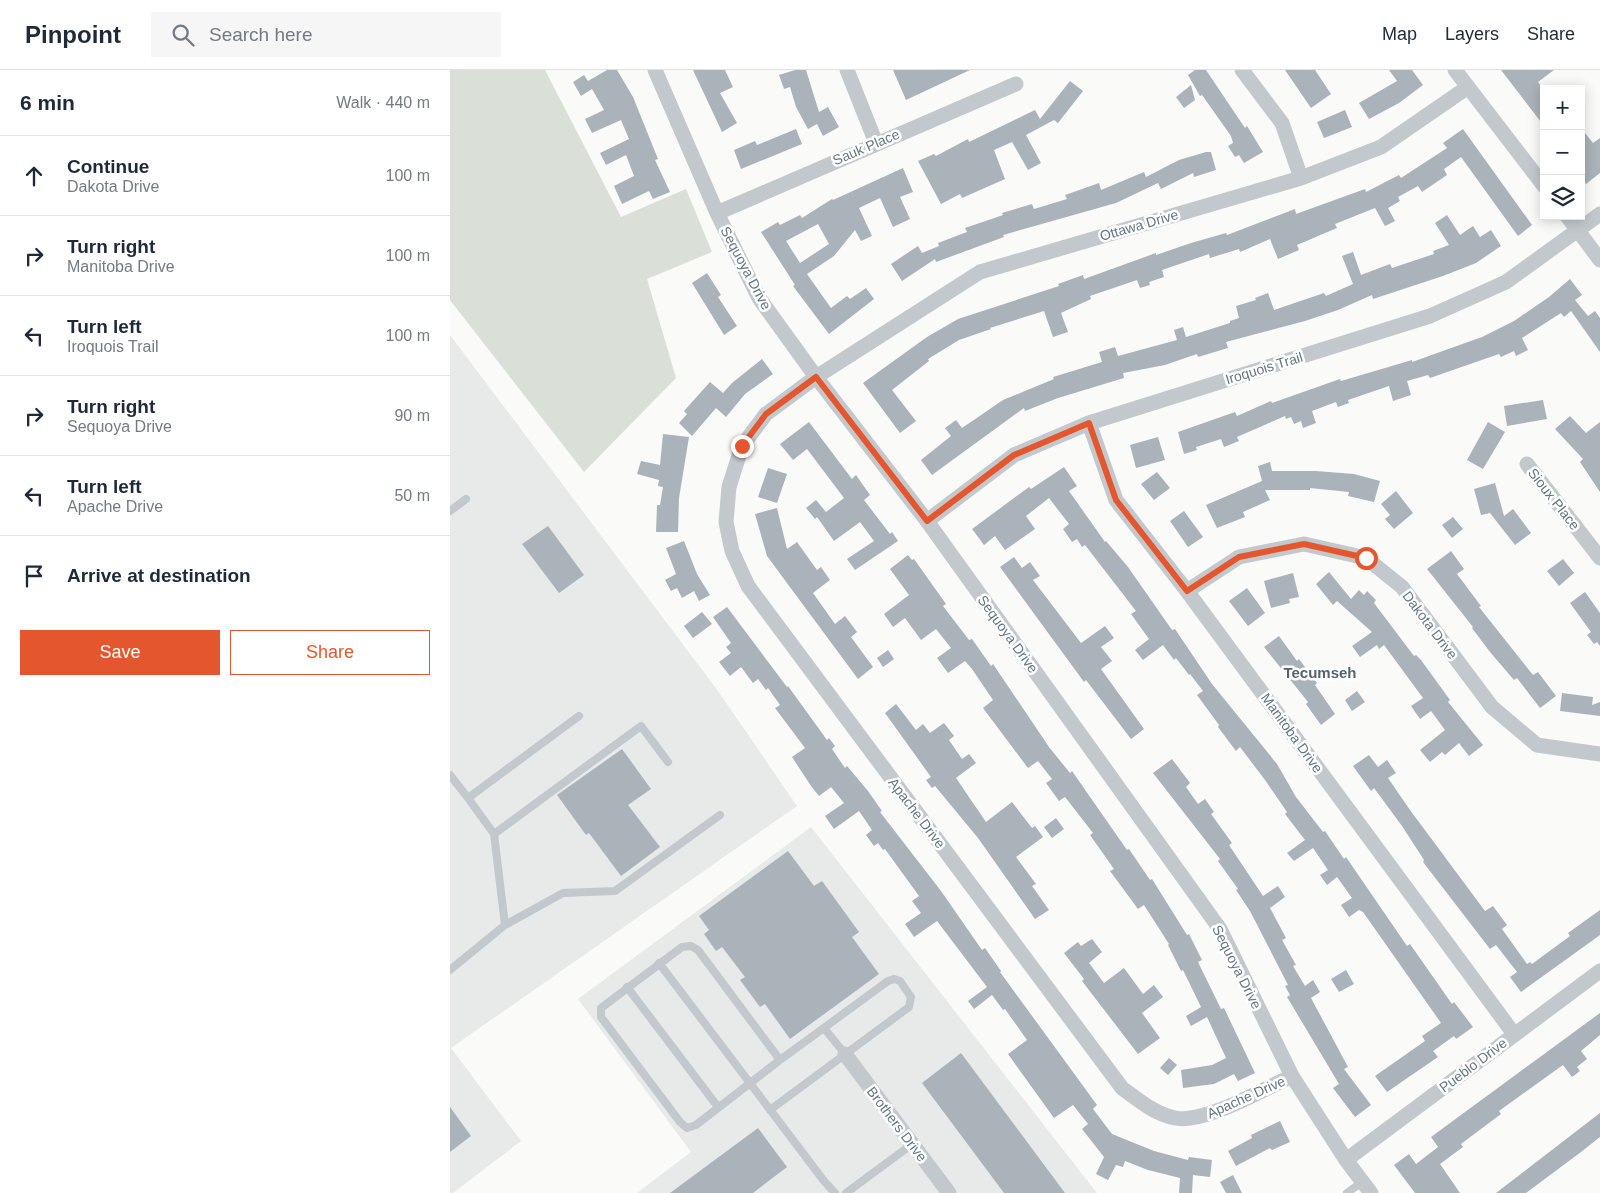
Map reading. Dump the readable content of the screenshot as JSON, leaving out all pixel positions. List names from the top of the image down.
{
  "streets": {
    "street": [
      "Sauk Place",
      "Ottawa Drive",
      "Sequoya Drive",
      "Iroquois Trail",
      "Sioux Place",
      "Dakota Drive",
      "Manitoba Drive",
      "Apache Drive",
      "Pueblo Drive",
      "Brothers Drive"
    ]
  },
  "crossings": [
    ["Sauk Place", "Sequoya Drive"],
    ["Ottawa Drive", "Sequoya Drive"],
    ["Ottawa Drive", "Apache Drive"],
    ["Sequoya Drive", "Iroquois Trail"],
    ["Sequoya Drive", "Apache Drive"],
    ["Sequoya Drive", "Pueblo Drive"],
    ["Iroquois Trail", "Manitoba Drive"],
    ["Dakota Drive", "Manitoba Drive"],
    ["Manitoba Drive", "Pueblo Drive"]
  ],
  "districts": ["Tecumseh"],
  "page": {
    "header": "Pinpoint",
    "search": "Search here",
    "nav": ["Map", "Layers", "Share"],
    "heading": ["6 min", "Walk · 440 m"],
    "map_buttons": ["+", "−"],
    "list": [
      ["Continue", "Dakota Drive", "100 m"],
      ["Turn right", "Manitoba Drive", "100 m"],
      ["Turn left", "Iroquois Trail", "100 m"],
      ["Turn right", "Sequoya Drive", "90 m"],
      ["Turn left", "Apache Drive", "50 m"],
      "Arrive at destination"
    ],
    "buttons": ["Save", "Share"]
  }
}
